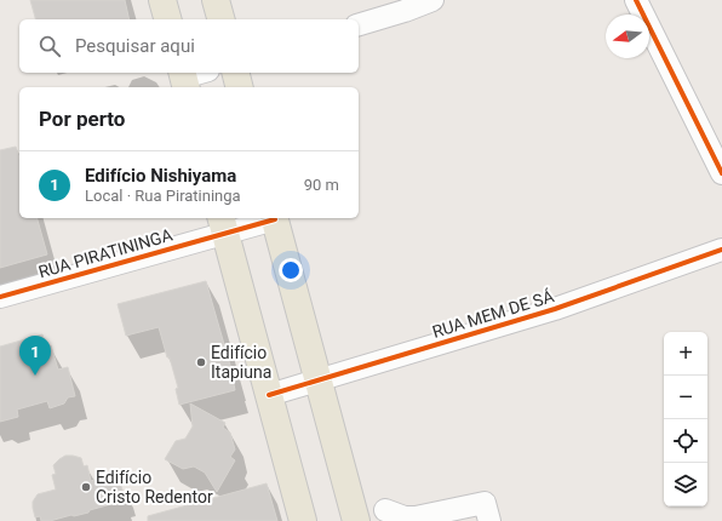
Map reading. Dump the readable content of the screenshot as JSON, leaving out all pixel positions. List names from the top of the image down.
{
  "streets": {
    "street": ["RUA PIRATININGA", "RUA MEM DE SÁ"]
  },
  "places": ["Edifício Itapiuna", "Edifício Cristo Redentor"],
  "north": "left",
  "page": {
    "search": "Pesquisar aqui",
    "heading": "Por perto",
    "list": [
      {
        "mark": "1",
        "name": "Edifício Nishiyama",
        "note": "Local · Rua Piratininga",
        "value": "90 m"
      }
    ],
    "map_buttons": ["+", "−"],
    "pins": "1"
  }
}
